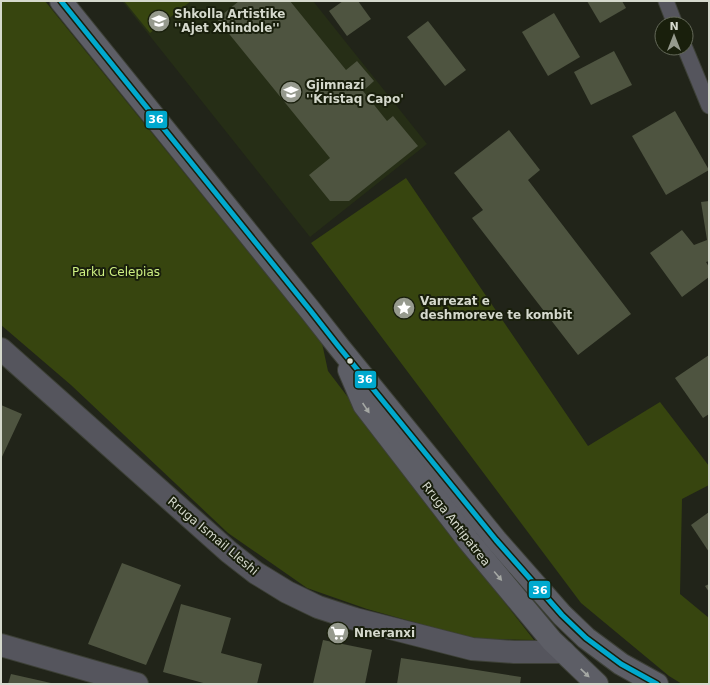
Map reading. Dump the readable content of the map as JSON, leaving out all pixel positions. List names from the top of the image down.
{
  "streets": {
    "main road": ["Rruga Antipatrea"],
    "street": ["Rruga Ismail Lleshi"]
  },
  "crossings": [
    ["Rruga Antipatrea", "Rruga Ismail Lleshi"]
  ],
  "parks": ["Parku Celepias"],
  "places": {
    "school or university": ["Shkolla Artistike ''Ajet Xhindole''", "Gjimnazi ''Kristaq Capo'"],
    "place": ["Varrezat e deshmoreve te kombit"],
    "supermarket": ["Nneranxi"]
  },
  "lines": ["transit line 36"],
  "north": "top"
}
